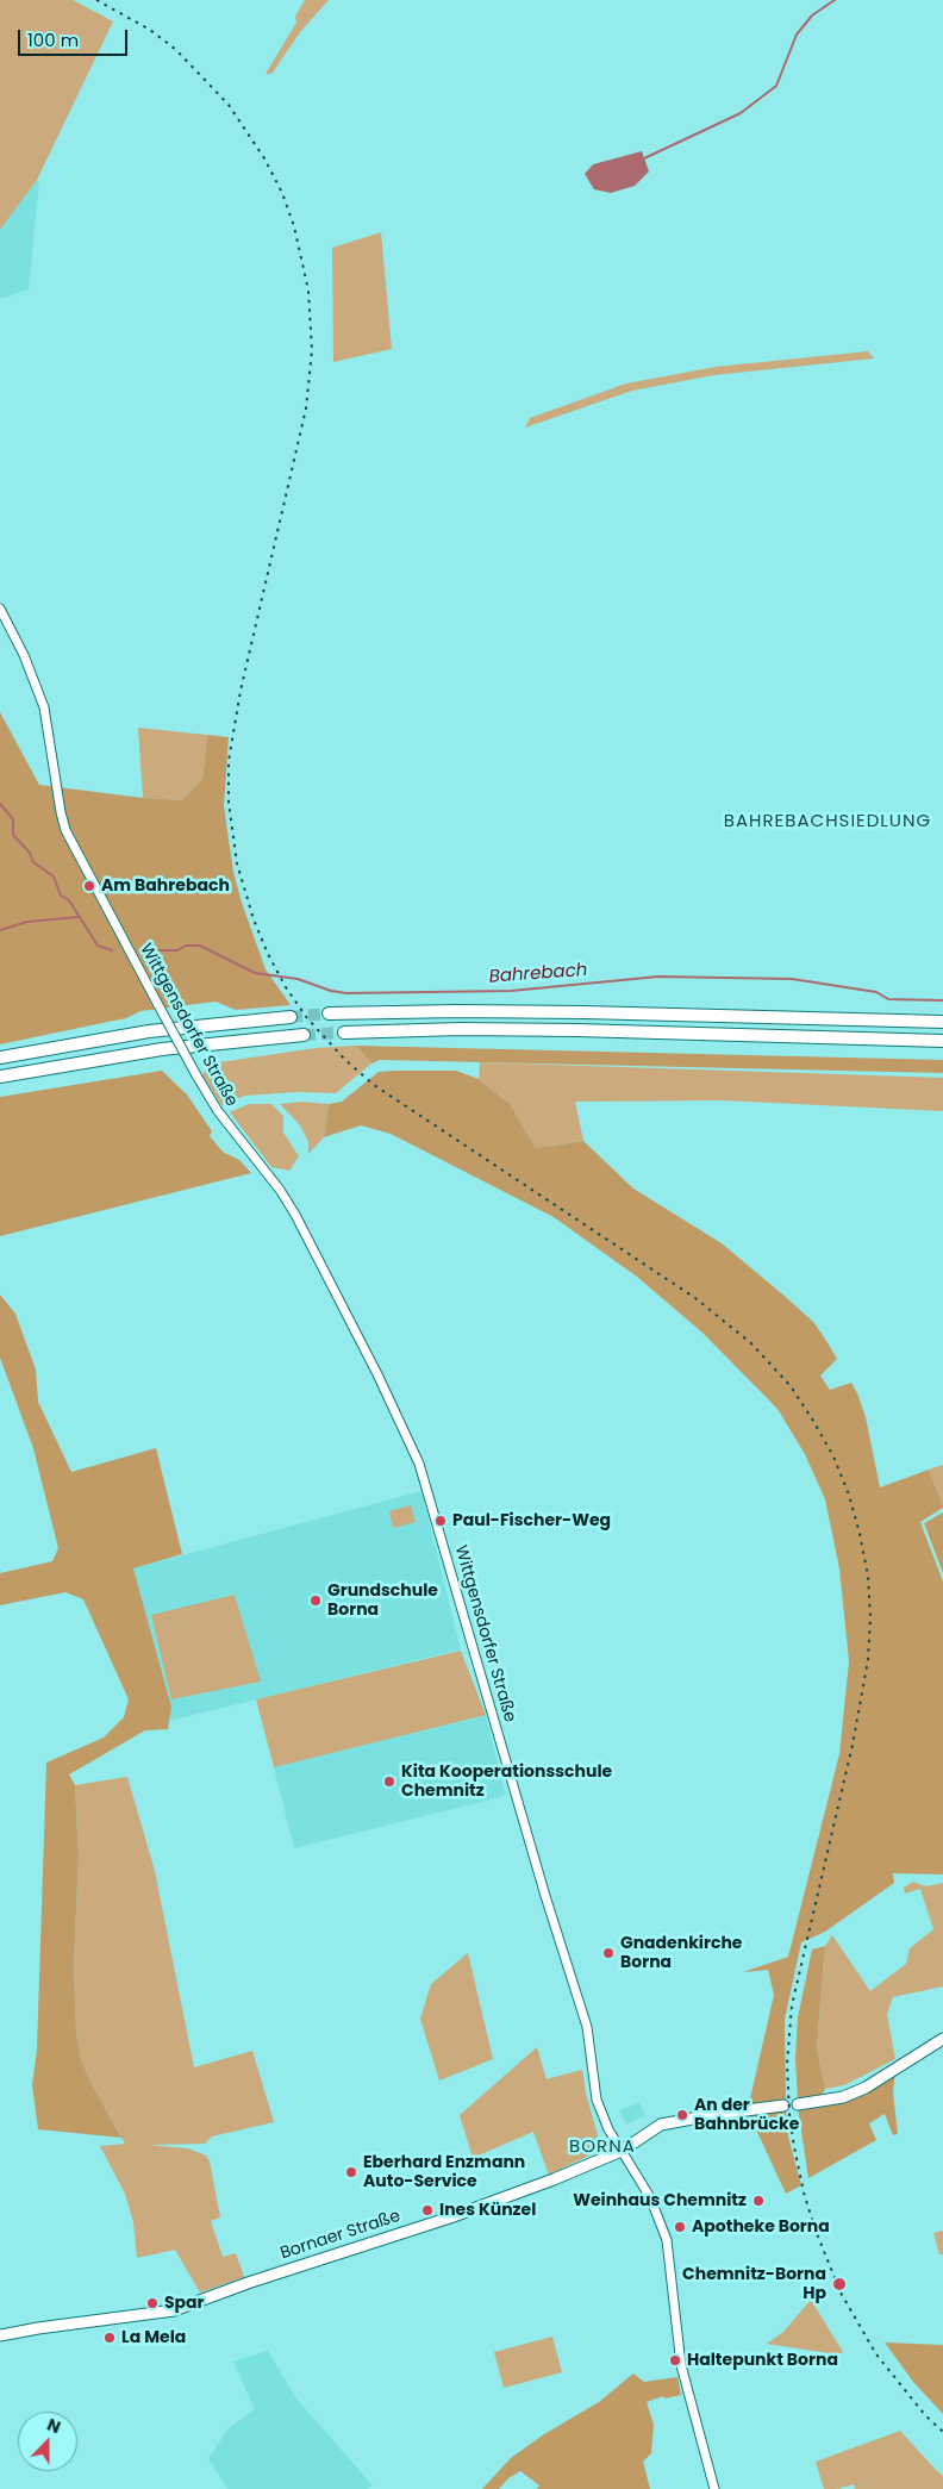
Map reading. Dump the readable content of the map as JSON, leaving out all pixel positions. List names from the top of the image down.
{
  "streets": {
    "main road": ["Bornaer Straße"],
    "street": ["Wittgensdorfer Straße"]
  },
  "crossings": [
    ["Wittgensdorfer Straße", "Bornaer Straße"]
  ],
  "districts": ["BAHREBACHSIEDLUNG", "BORNA"],
  "water": ["Bahrebach"],
  "places": [
    "Am Bahrebach",
    "Paul-Fischer-Weg",
    "Grundschule Borna",
    "Kita Kooperationsschule Chemnitz",
    "Gnadenkirche Borna",
    "An der Bahnbrücke",
    "Eberhard Enzmann Auto-Service",
    "Weinhaus Chemnitz",
    "Ines Künzel",
    "Apotheke Borna",
    "Chemnitz-Borna Hp",
    "Spar",
    "La Mela",
    "Haltepunkt Borna"
  ],
  "scale_bar": "100 m",
  "north": "top"
}
